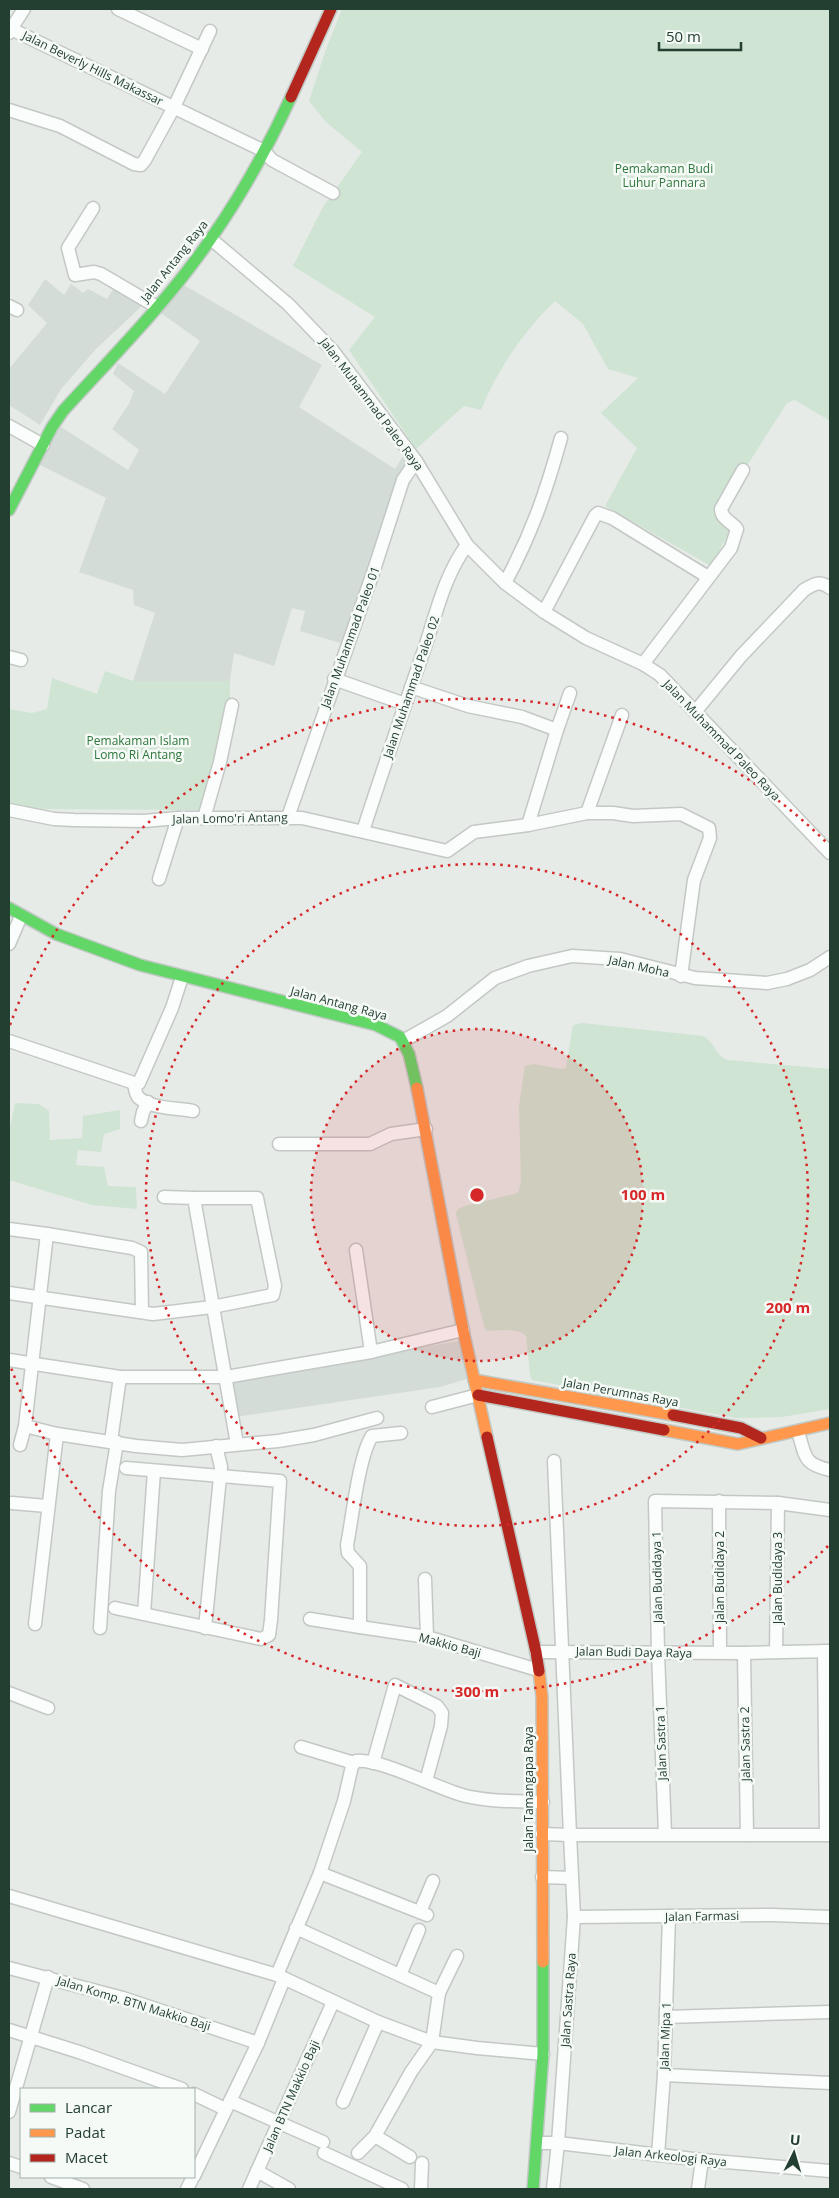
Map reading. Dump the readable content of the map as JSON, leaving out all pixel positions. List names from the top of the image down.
{
  "streets": {
    "main road": ["Jalan Antang Raya", "Jalan Perumnas Raya", "Jalan Tamangapa Raya"],
    "street": [
      "Jalan Beverly Hills Makassar",
      "Jalan Muhammad Paleo Raya",
      "Jalan Muhammad Paleo 01",
      "Jalan Muhammad Paleo 02",
      "Jalan Lomo'ri Antang",
      "Jalan Moha",
      "Jalan Budidaya 1",
      "Jalan Budidaya 2",
      "Jalan Budidaya 3",
      "Makkio Baji",
      "Jalan Budi Daya Raya",
      "Jalan Sastra 1",
      "Jalan Sastra 2",
      "Jalan Farmasi",
      "Jalan Sastra Raya",
      "Jalan Komp. BTN Makkio Baji",
      "Jalan Mipa 1",
      "Jalan BTN Makkio Baji",
      "Jalan Arkeologi Raya"
    ]
  },
  "crossings": [
    ["Jalan Beverly Hills Makassar", "Jalan Antang Raya"],
    ["Jalan Antang Raya", "Jalan Muhammad Paleo Raya"],
    ["Jalan Antang Raya", "Jalan Moha"],
    ["Jalan Muhammad Paleo Raya", "Jalan Muhammad Paleo 01"],
    ["Jalan Muhammad Paleo Raya", "Jalan Muhammad Paleo 02"],
    ["Jalan Muhammad Paleo 01", "Jalan Lomo'ri Antang"],
    ["Jalan Muhammad Paleo 02", "Jalan Lomo'ri Antang"],
    ["Jalan Budidaya 1", "Jalan Budidaya 2"],
    ["Jalan Budidaya 1", "Jalan Budi Daya Raya"],
    ["Jalan Budidaya 1", "Jalan Sastra 1"],
    ["Jalan Budidaya 2", "Jalan Budi Daya Raya"],
    ["Jalan Budidaya 3", "Jalan Budi Daya Raya"],
    ["Makkio Baji", "Jalan Tamangapa Raya"],
    ["Jalan Budi Daya Raya", "Jalan Sastra 1"],
    ["Jalan Budi Daya Raya", "Jalan Sastra 2"],
    ["Jalan Budi Daya Raya", "Jalan Sastra Raya"],
    ["Jalan Farmasi", "Jalan Sastra Raya"],
    ["Jalan Farmasi", "Jalan Mipa 1"],
    ["Jalan Sastra Raya", "Jalan Arkeologi Raya"],
    ["Jalan Mipa 1", "Jalan Arkeologi Raya"]
  ],
  "parks": ["Pemakaman Budi Luhur Pannara", "Pemakaman Islam Lomo Ri Antang"],
  "legend": ["Lancar", "Padat", "Macet"],
  "scale_bar": "50 m",
  "north": "top",
  "rings": ["100 m", "200 m", "300 m"]
}
